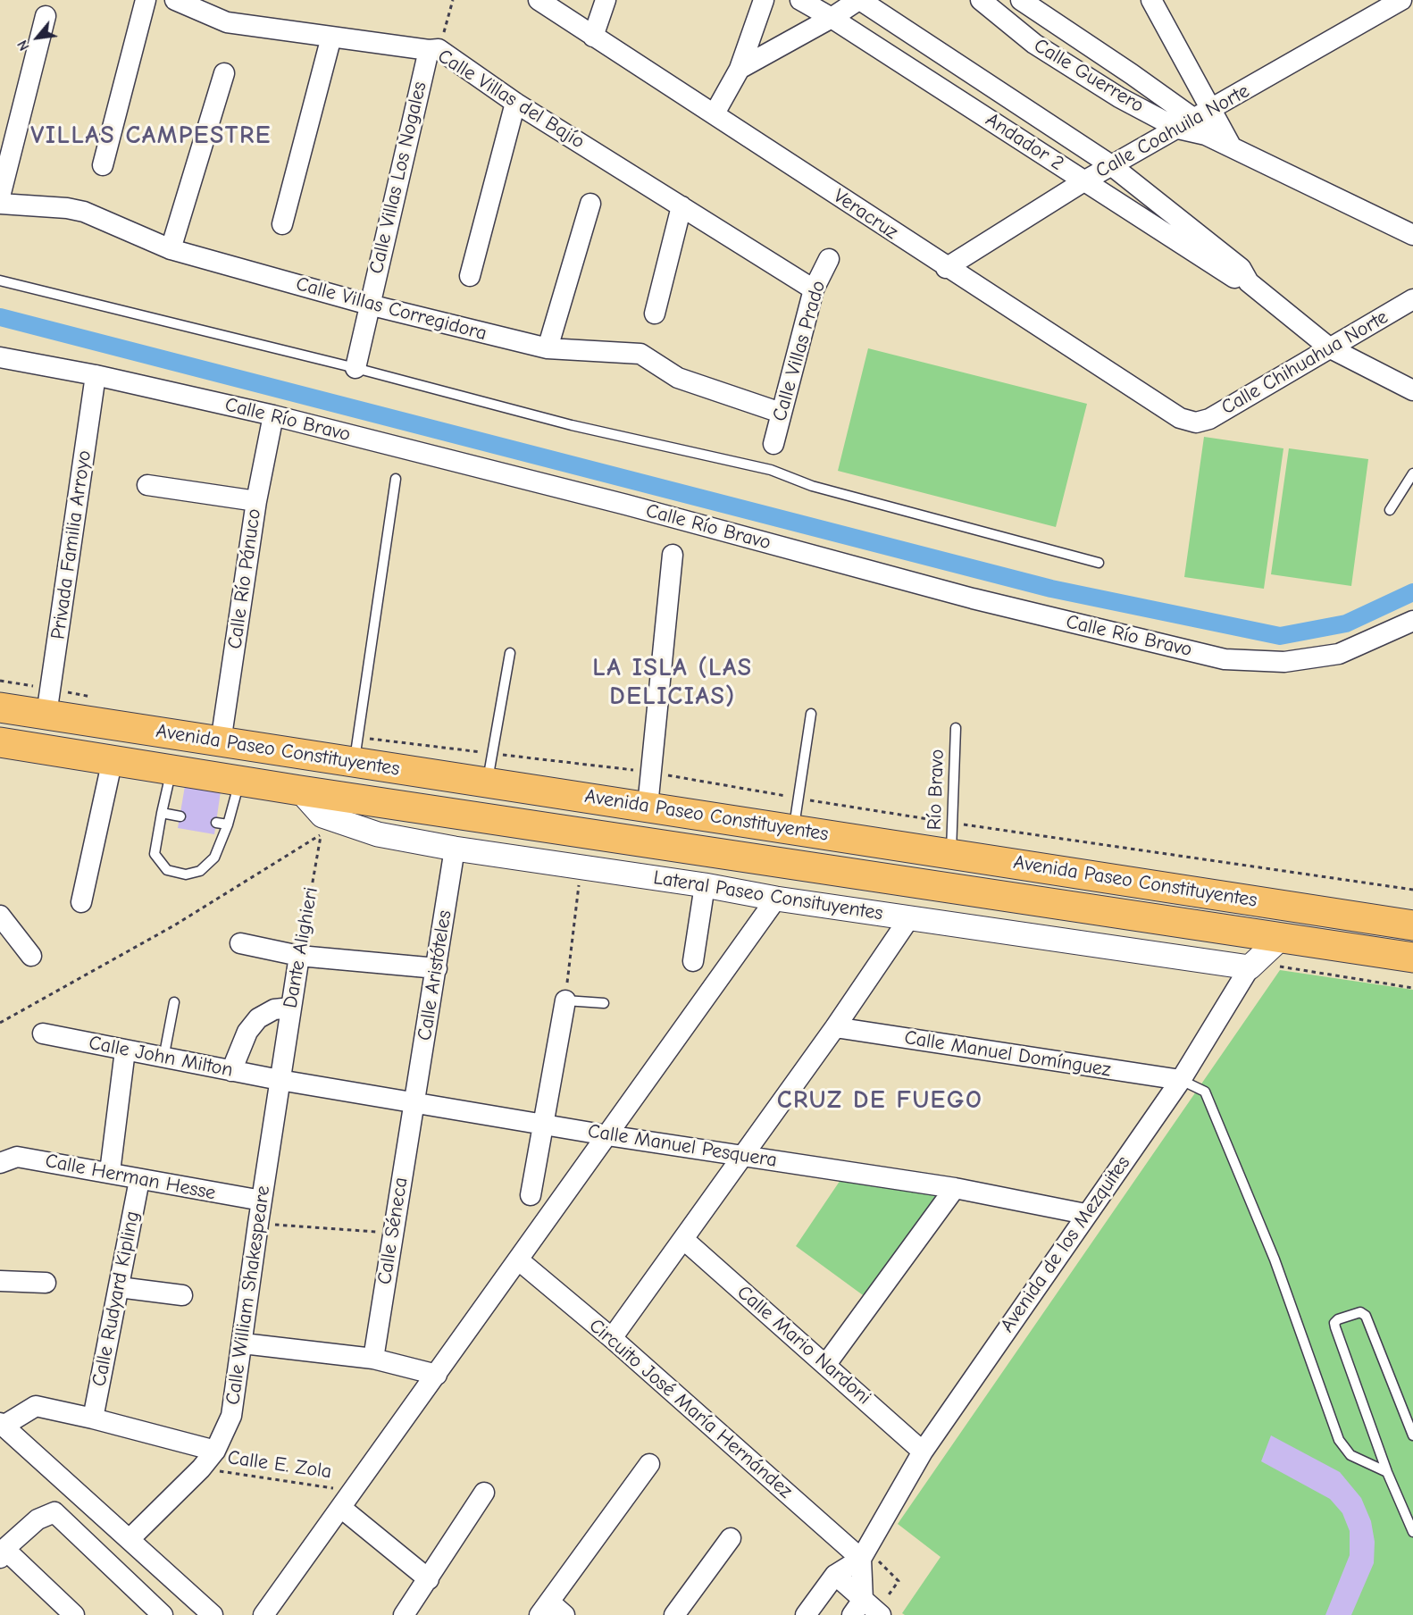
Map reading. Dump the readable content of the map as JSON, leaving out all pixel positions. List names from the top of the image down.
{
  "streets": {
    "highway": ["Avenida Paseo Constituyentes"],
    "street": [
      "Calle Guerrero",
      "Calle Villas del Bajío",
      "Calle Coahuila Norte",
      "Andador 2",
      "Calle Villas Los Nogales",
      "Veracruz",
      "Calle Villas Corregidora",
      "Calle Villas Prado",
      "Calle Chihuahua Norte",
      "Calle Río Bravo",
      "Privada Familia Arroyo",
      "Calle Río Pánuco",
      "Lateral Paseo Consituyentes",
      "Dante Alighieri",
      "Calle Aristóteles",
      "Calle Manuel Domínguez",
      "Calle John Milton",
      "Calle Manuel Pesquera",
      "Calle Herman Hesse",
      "Calle Séneca",
      "Avenida de los Mezquites",
      "Calle William Shakespeare",
      "Calle Rudyard Kipling",
      "Calle Mario Nardoni",
      "Circuito José María Hernández"
    ],
    "lane": ["Río Bravo"],
    "path": ["Calle E. Zola"]
  },
  "crossings": [
    ["Calle Guerrero", "Calle Coahuila Norte"],
    ["Calle Villas del Bajío", "Calle Villas Los Nogales"],
    ["Calle Villas del Bajío", "Calle Villas Prado"],
    ["Calle Coahuila Norte", "Andador 2"],
    ["Calle Coahuila Norte", "Veracruz"],
    ["Andador 2", "Calle Chihuahua Norte"],
    ["Calle Villas Los Nogales", "Calle Villas Corregidora"],
    ["Veracruz", "Calle Chihuahua Norte"],
    ["Calle Villas Corregidora", "Calle Villas Prado"],
    ["Calle Río Bravo", "Privada Familia Arroyo"],
    ["Calle Río Bravo", "Calle Río Pánuco"],
    ["Privada Familia Arroyo", "Avenida Paseo Constituyentes"],
    ["Calle Río Pánuco", "Avenida Paseo Constituyentes"],
    ["Avenida Paseo Constituyentes", "Río Bravo"],
    ["Avenida Paseo Constituyentes", "Lateral Paseo Consituyentes"],
    ["Avenida Paseo Constituyentes", "Avenida de los Mezquites"],
    ["Lateral Paseo Consituyentes", "Calle Aristóteles"],
    ["Lateral Paseo Consituyentes", "Avenida de los Mezquites"],
    ["Dante Alighieri", "Calle John Milton"],
    ["Dante Alighieri", "Calle Manuel Pesquera"],
    ["Dante Alighieri", "Calle William Shakespeare"],
    ["Calle Aristóteles", "Calle Manuel Pesquera"],
    ["Calle Aristóteles", "Calle Séneca"],
    ["Calle Manuel Domínguez", "Avenida de los Mezquites"],
    ["Calle John Milton", "Calle Manuel Pesquera"],
    ["Calle John Milton", "Calle William Shakespeare"],
    ["Calle Manuel Pesquera", "Calle Séneca"],
    ["Calle Manuel Pesquera", "Avenida de los Mezquites"],
    ["Calle Manuel Pesquera", "Calle William Shakespeare"],
    ["Calle Herman Hesse", "Calle William Shakespeare"],
    ["Calle Herman Hesse", "Calle Rudyard Kipling"],
    ["Avenida de los Mezquites", "Calle Mario Nardoni"],
    ["Avenida de los Mezquites", "Circuito José María Hernández"],
    ["Calle William Shakespeare", "Calle E. Zola"]
  ],
  "districts": ["VILLAS CAMPESTRE", "LA ISLA (LAS DELICIAS)", "CRUZ DE FUEGO"],
  "north": "bottom left"
}
